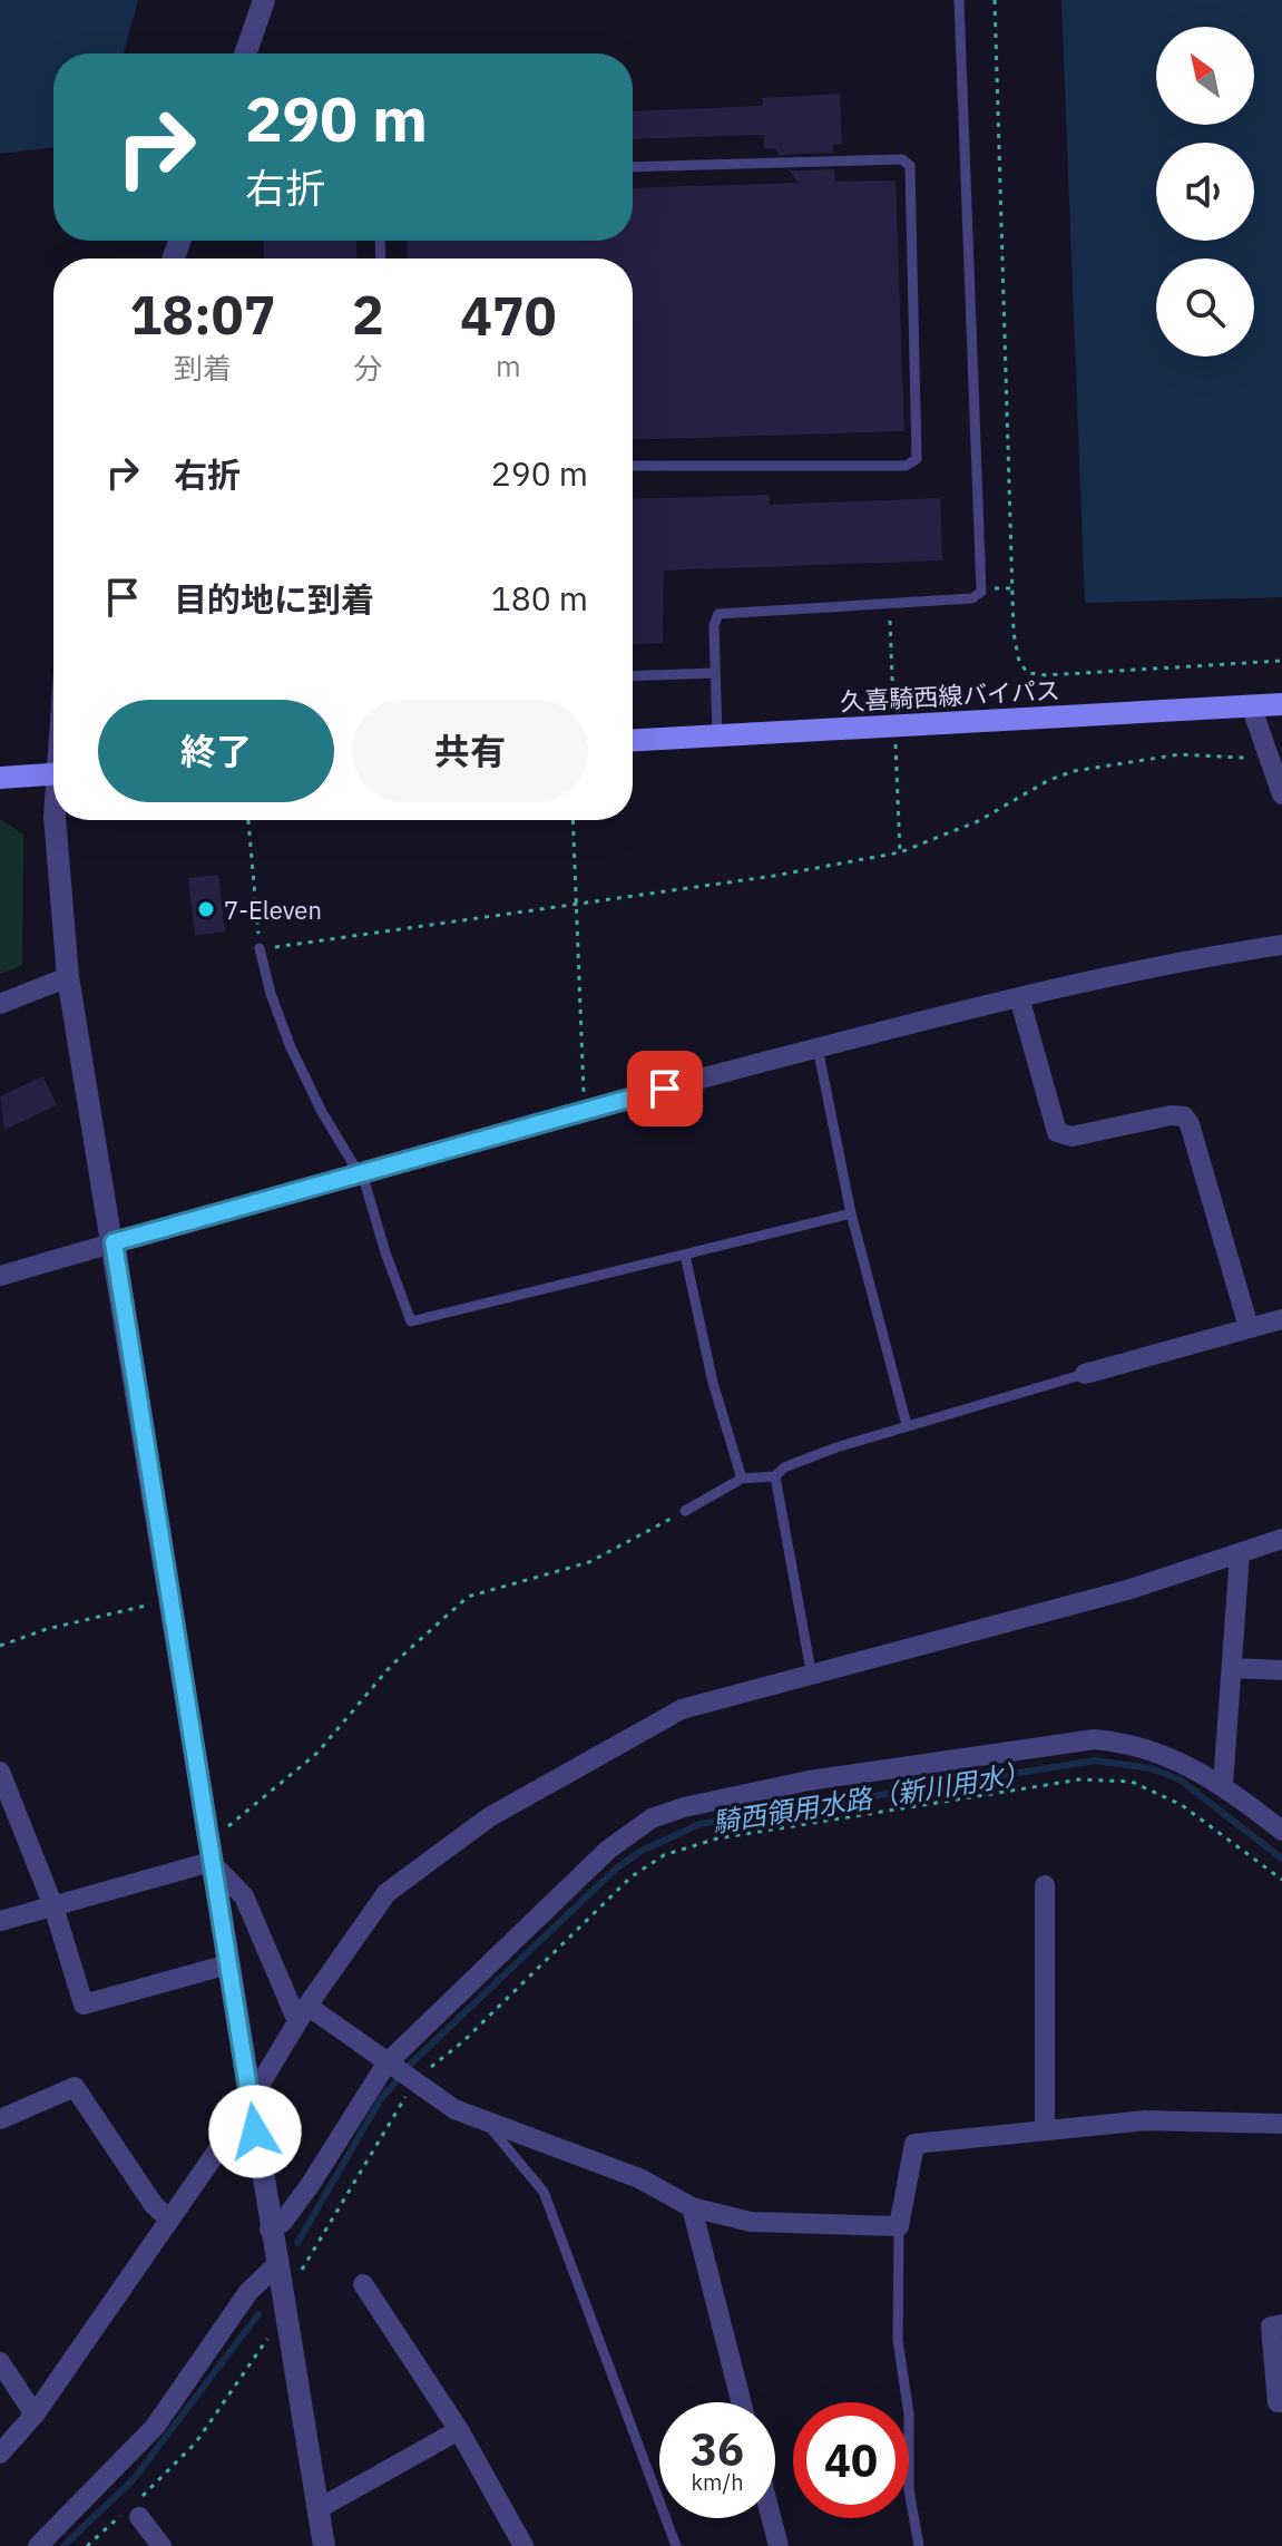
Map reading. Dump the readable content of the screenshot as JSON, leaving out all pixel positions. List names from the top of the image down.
{
  "streets": {
    "main road": ["久喜騎西線バイパス"]
  },
  "water": ["騎西領用水路（新川用水）"],
  "places": ["7-Eleven"],
  "north": "top left",
  "page": {
    "turn": ["290 m", "右折"],
    "eta": [
      "18:07",
      "到着",
      "2",
      "分",
      "470",
      "m"
    ],
    "list": [
      {
        "name": "右折",
        "value": "290 m"
      },
      {
        "name": "目的地に到着",
        "value": "180 m"
      }
    ],
    "buttons": ["終了", "共有"],
    "speed": "36 km/h",
    "limit": "40"
  }
}
